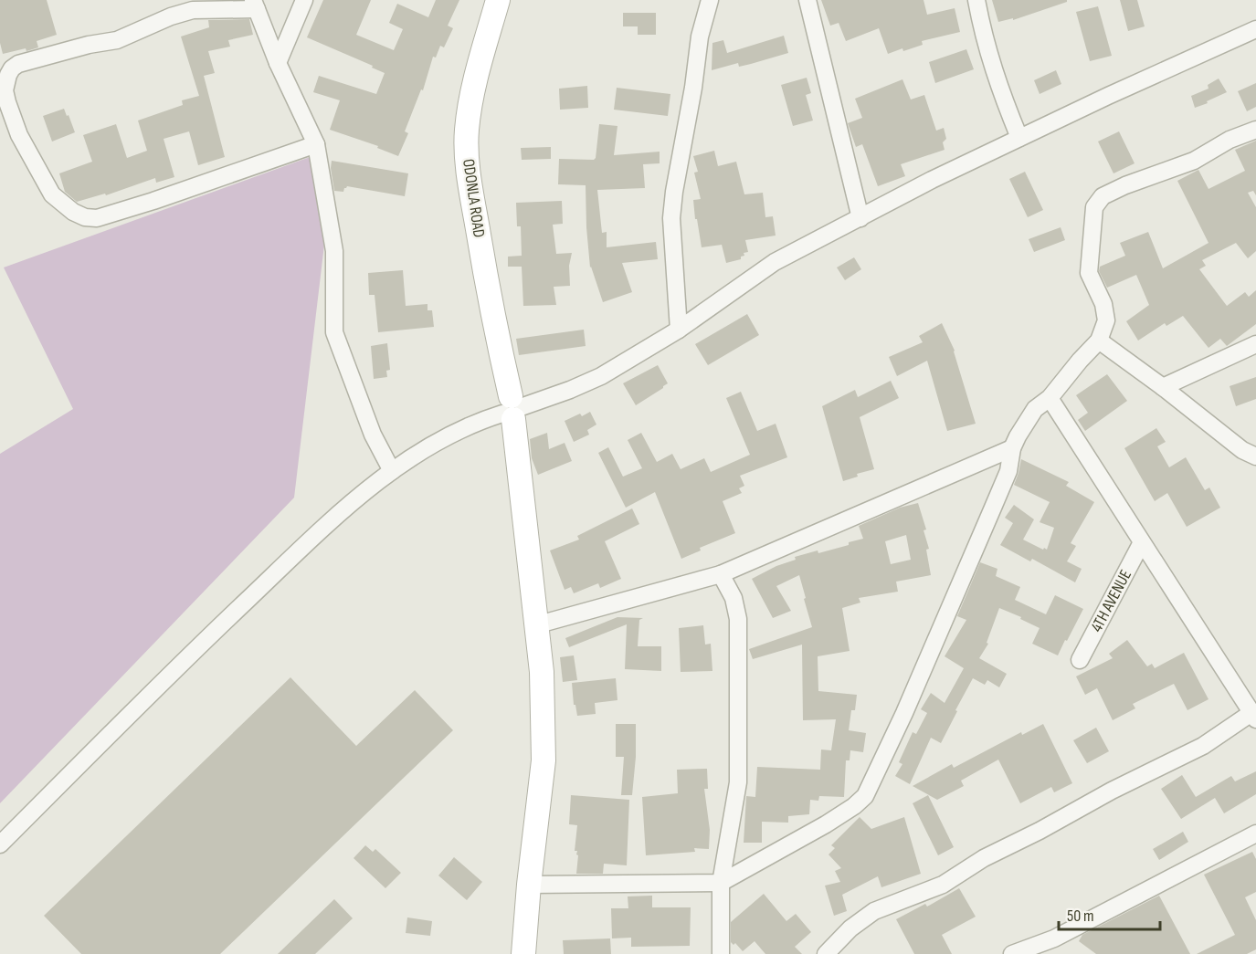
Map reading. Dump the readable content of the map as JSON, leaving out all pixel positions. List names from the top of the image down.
{
  "streets": {
    "street": ["ODONLA ROAD", "4TH AVENUE"]
  },
  "scale_bar": "50 m"
}
